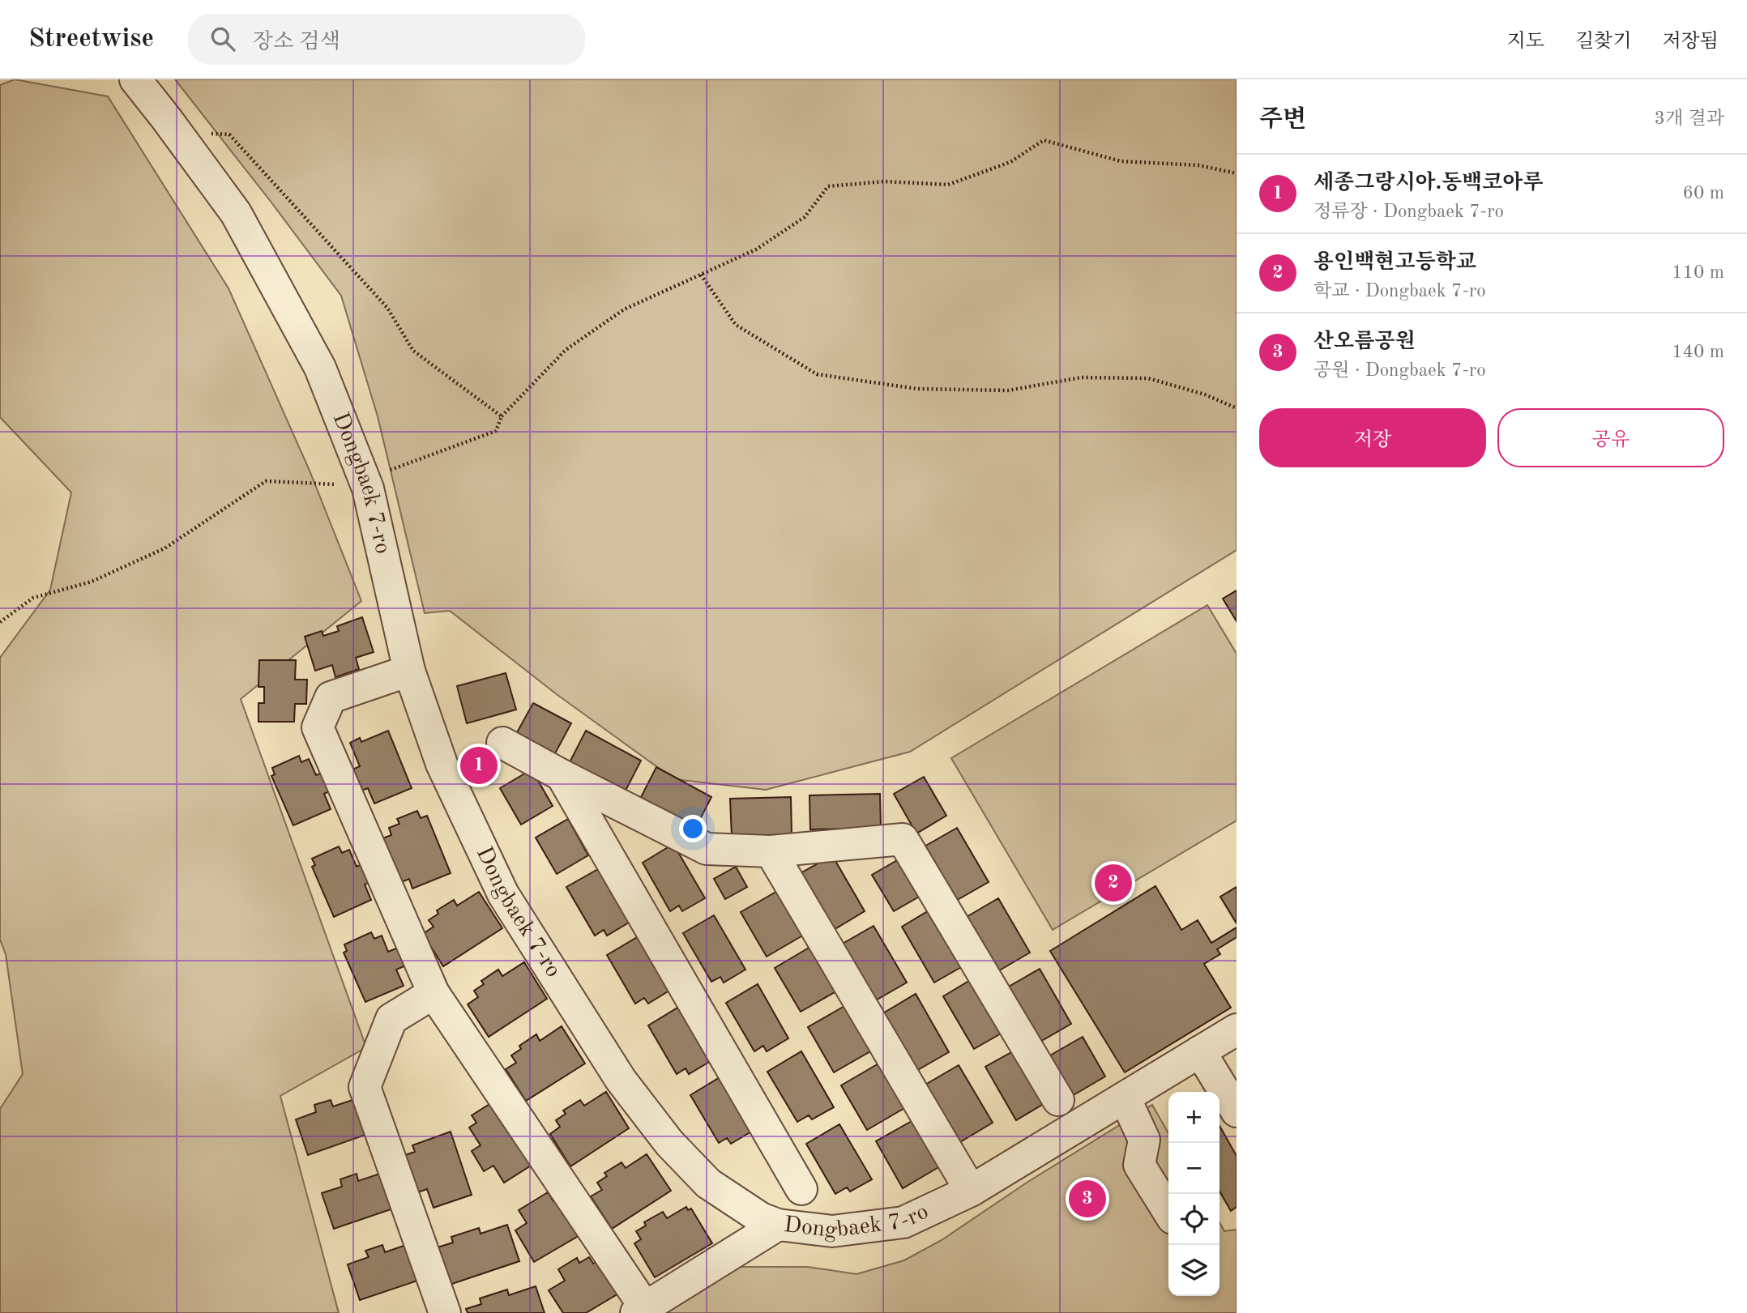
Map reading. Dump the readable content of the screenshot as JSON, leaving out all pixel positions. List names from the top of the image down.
{
  "streets": {
    "street": ["Dongbaek 7-ro"]
  },
  "page": {
    "header": "Streetwise",
    "search": "장소 검색",
    "nav": ["지도", "길찾기", "저장됨"],
    "heading": ["주변", "3개 결과"],
    "list": [
      {
        "mark": "1",
        "name": "세종그랑시아.동백코아루",
        "note": "정류장 · Dongbaek 7-ro",
        "value": "60 m"
      },
      {
        "mark": "2",
        "name": "용인백현고등학교",
        "note": "학교 · Dongbaek 7-ro",
        "value": "110 m"
      },
      {
        "mark": "3",
        "name": "산오름공원",
        "note": "공원 · Dongbaek 7-ro",
        "value": "140 m"
      }
    ],
    "buttons": ["저장", "공유"],
    "pins": ["1", "2", "3"],
    "map_buttons": ["+", "−"]
  }
}
